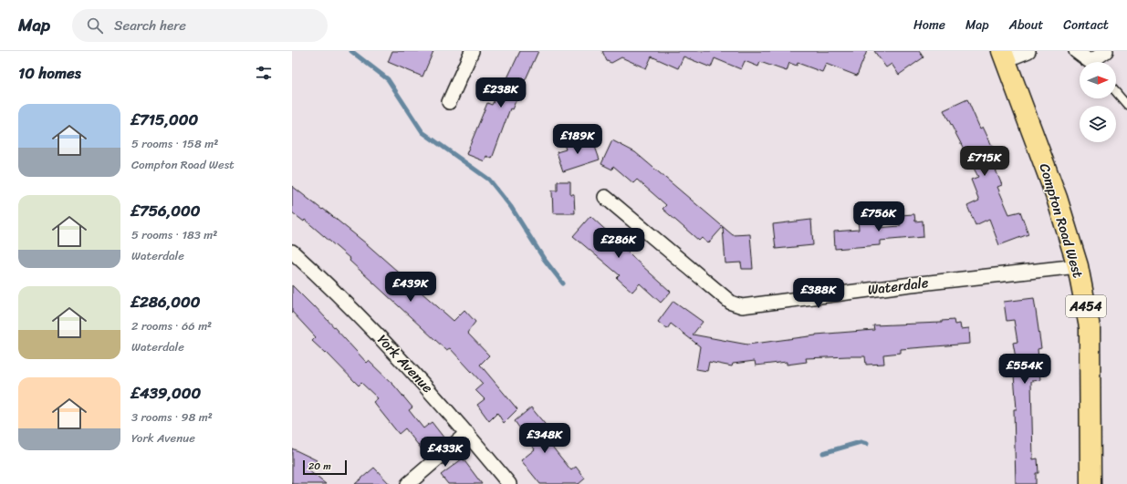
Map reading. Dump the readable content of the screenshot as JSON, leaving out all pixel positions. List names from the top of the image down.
{
  "streets": {
    "highway": ["Compton Road West", "A454"],
    "street": ["Waterdale", "York Avenue"]
  },
  "crossings": [
    ["Compton Road West", "Waterdale"]
  ],
  "scale_bar": "20 m",
  "north": "right",
  "page": {
    "header": "Map",
    "search": "Search here",
    "nav": [
      "Home",
      "Map",
      "About",
      "Contact"
    ],
    "heading": "10 homes",
    "price": [
      "£238K",
      "£189K",
      "£715K",
      "£756K",
      "£286K",
      "£439K",
      "£388K",
      "£554K",
      "£348K",
      "£433K"
    ],
    "list": [
      {
        "name": "£715,000",
        "note": "5 rooms · 158 m² · Compton Road West"
      },
      {
        "name": "£756,000",
        "note": "5 rooms · 183 m² · Waterdale"
      },
      {
        "name": "£286,000",
        "note": "2 rooms · 66 m² · Waterdale"
      },
      {
        "name": "£439,000",
        "note": "3 rooms · 98 m² · York Avenue"
      }
    ],
    "scale": "20 m"
  }
}
